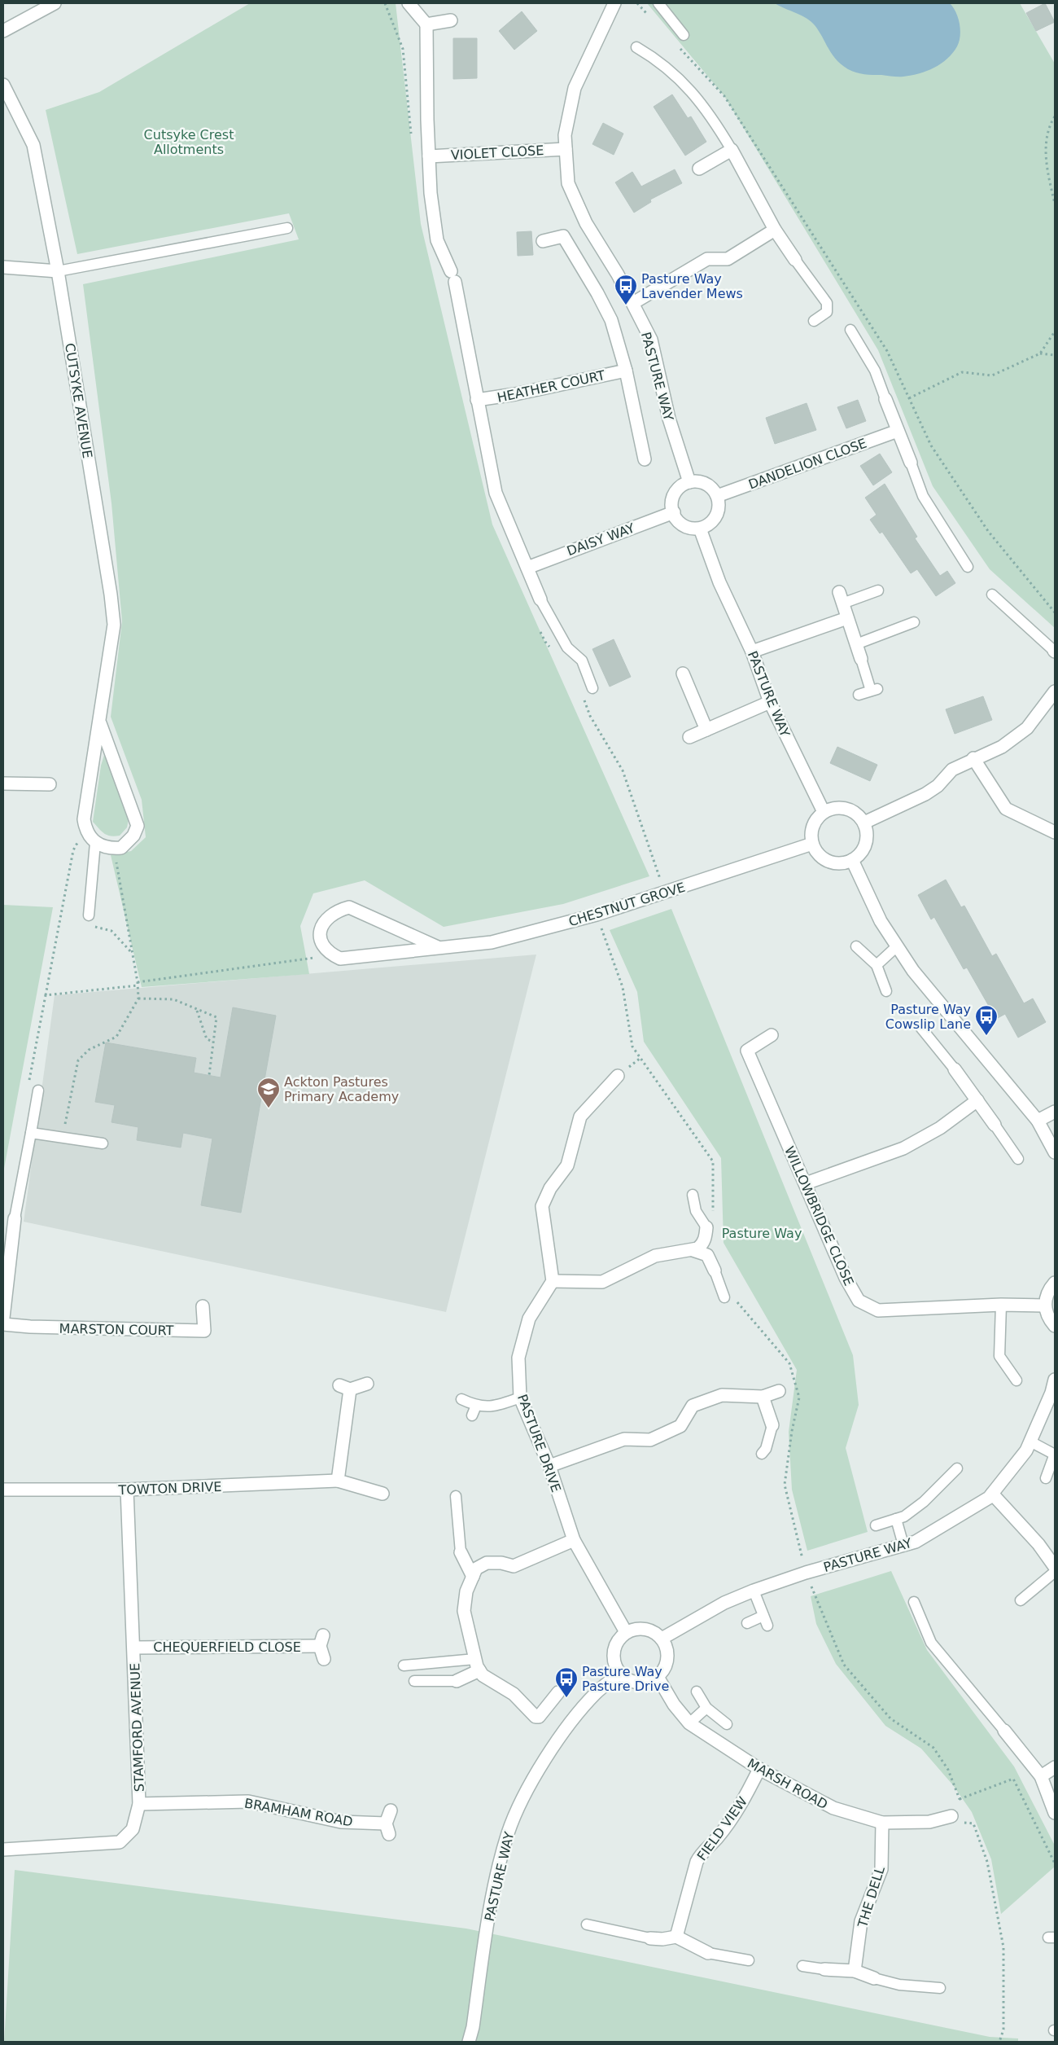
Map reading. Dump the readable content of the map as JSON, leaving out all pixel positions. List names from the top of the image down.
{
  "streets": {
    "street": [
      "VIOLET CLOSE",
      "PASTURE WAY",
      "HEATHER COURT",
      "CUTSYKE AVENUE",
      "DANDELION CLOSE",
      "DAISY WAY",
      "CHESTNUT GROVE",
      "WILLOWBRIDGE CLOSE",
      "MARSTON COURT",
      "PASTURE DRIVE",
      "TOWTON DRIVE",
      "CHEQUERFIELD CLOSE",
      "STAMFORD AVENUE",
      "MARSH ROAD",
      "BRAMHAM ROAD",
      "FIELD VIEW",
      "THE DELL"
    ]
  },
  "crossings": [
    ["VIOLET CLOSE", "PASTURE WAY"],
    ["PASTURE WAY", "DANDELION CLOSE"],
    ["PASTURE WAY", "DAISY WAY"],
    ["PASTURE WAY", "CHESTNUT GROVE"],
    ["PASTURE WAY", "PASTURE DRIVE"],
    ["PASTURE WAY", "MARSH ROAD"],
    ["DANDELION CLOSE", "DAISY WAY"],
    ["PASTURE DRIVE", "MARSH ROAD"],
    ["TOWTON DRIVE", "STAMFORD AVENUE"],
    ["CHEQUERFIELD CLOSE", "STAMFORD AVENUE"],
    ["STAMFORD AVENUE", "BRAMHAM ROAD"],
    ["MARSH ROAD", "FIELD VIEW"],
    ["MARSH ROAD", "THE DELL"]
  ],
  "parks": ["Cutsyke Crest Allotments", "Pasture Way"],
  "places": {
    "bus stop": ["Pasture Way Lavender Mews", "Pasture Way Cowslip Lane", "Pasture Way Pasture Drive"],
    "school or university": ["Ackton Pastures Primary Academy"]
  }
}
